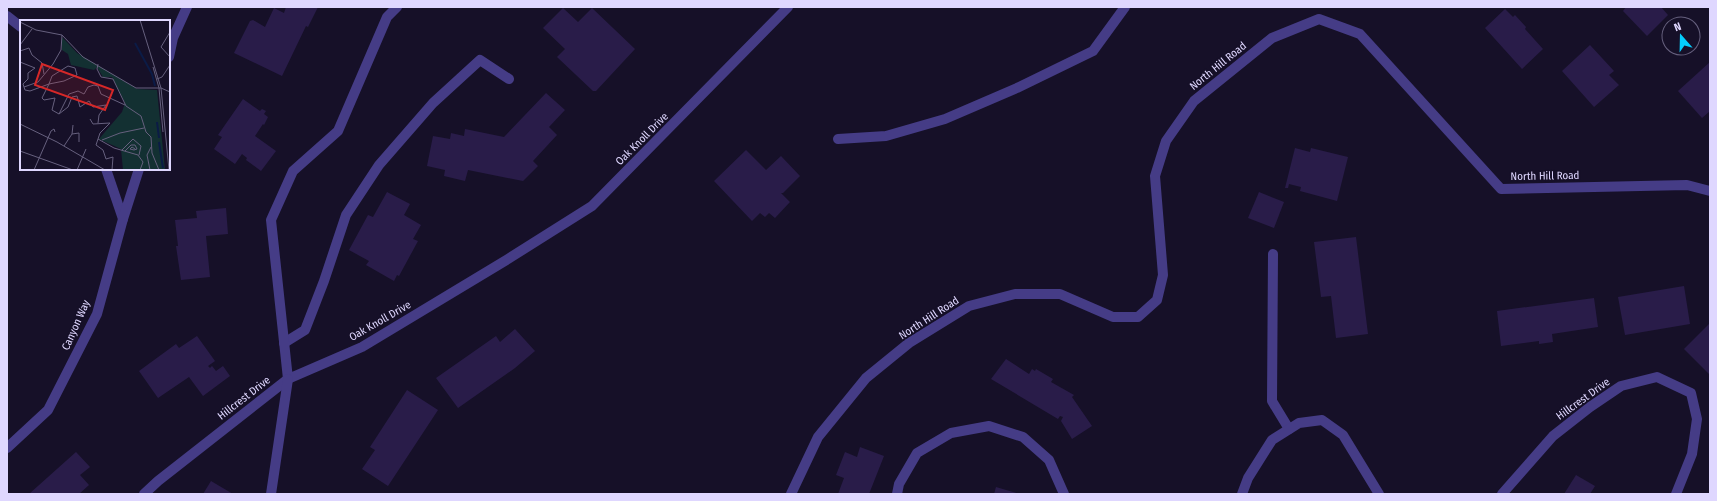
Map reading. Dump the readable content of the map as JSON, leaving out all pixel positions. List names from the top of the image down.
{
  "streets": {
    "street": [
      "North Hill Road",
      "Oak Knoll Drive",
      "Canyon Way",
      "Hillcrest Drive"
    ]
  },
  "crossings": [
    ["Oak Knoll Drive", "Hillcrest Drive"]
  ],
  "north": "top"
}
